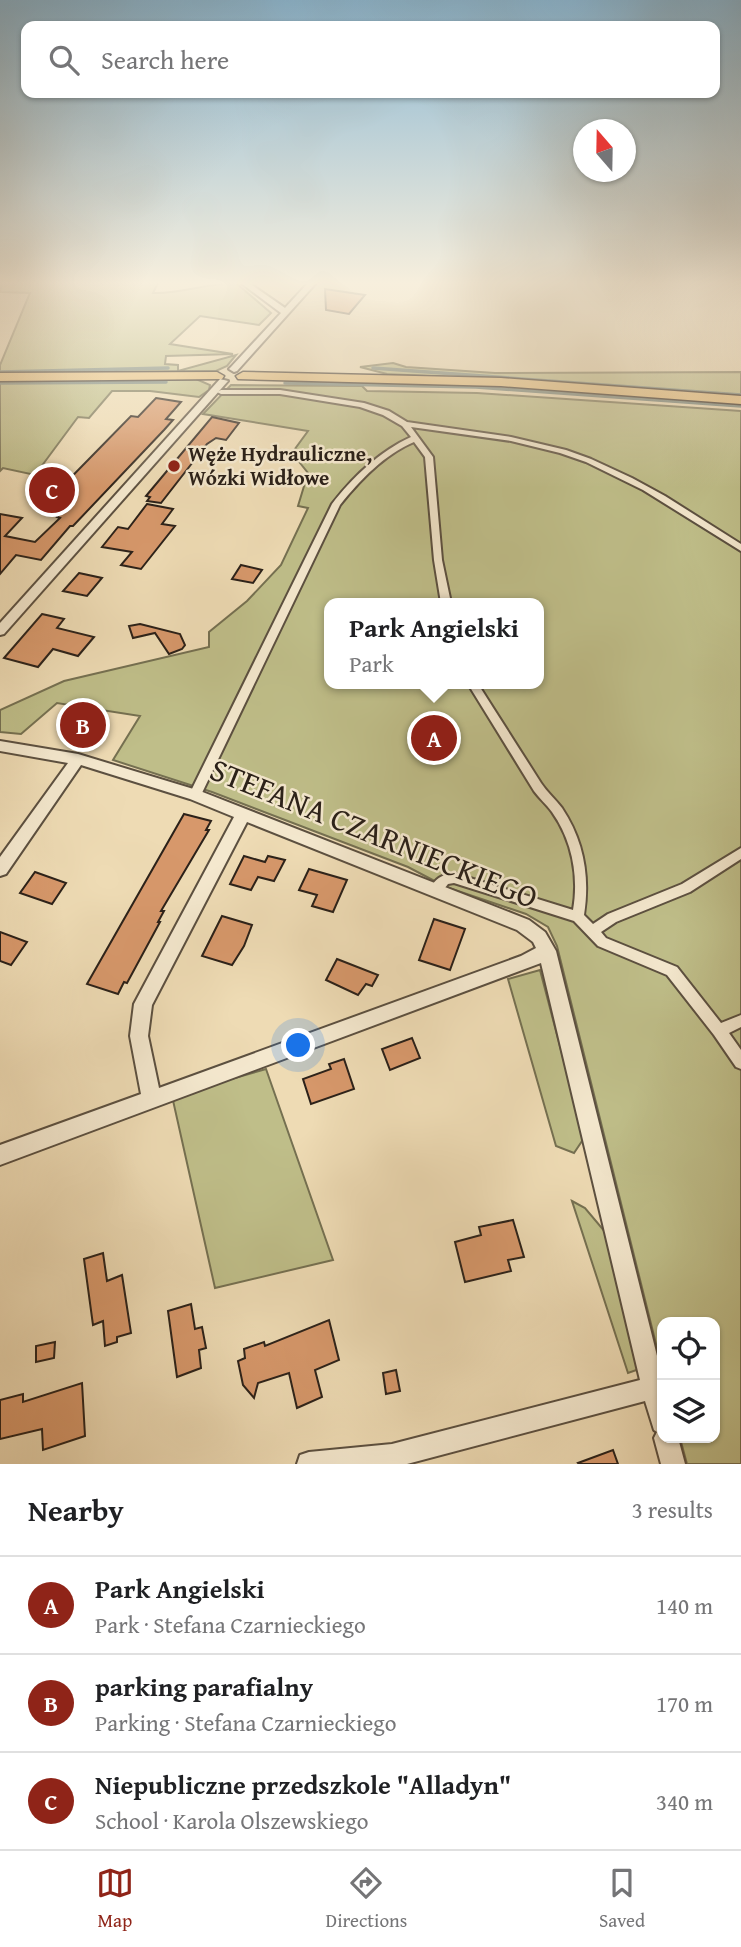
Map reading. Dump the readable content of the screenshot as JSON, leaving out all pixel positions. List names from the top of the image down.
{
  "streets": {
    "street": ["STEFANA CZARNIECKIEGO"]
  },
  "places": ["Węże Hydrauliczne, Wózki Widłowe"],
  "north": "top",
  "page": {
    "search": "Search here",
    "pins": ["C", "B", "A"],
    "popup": ["Park Angielski", "Park"],
    "heading": ["Nearby", "3 results"],
    "list": [
      {
        "mark": "A",
        "name": "Park Angielski",
        "note": "Park · Stefana Czarnieckiego",
        "value": "140 m"
      },
      {
        "mark": "B",
        "name": "parking parafialny",
        "note": "Parking · Stefana Czarnieckiego",
        "value": "170 m"
      },
      {
        "mark": "C",
        "name": "Niepubliczne przedszkole \"Alladyn\"",
        "note": "School · Karola Olszewskiego",
        "value": "340 m"
      }
    ],
    "nav": ["Map", "Directions", "Saved"]
  }
}
